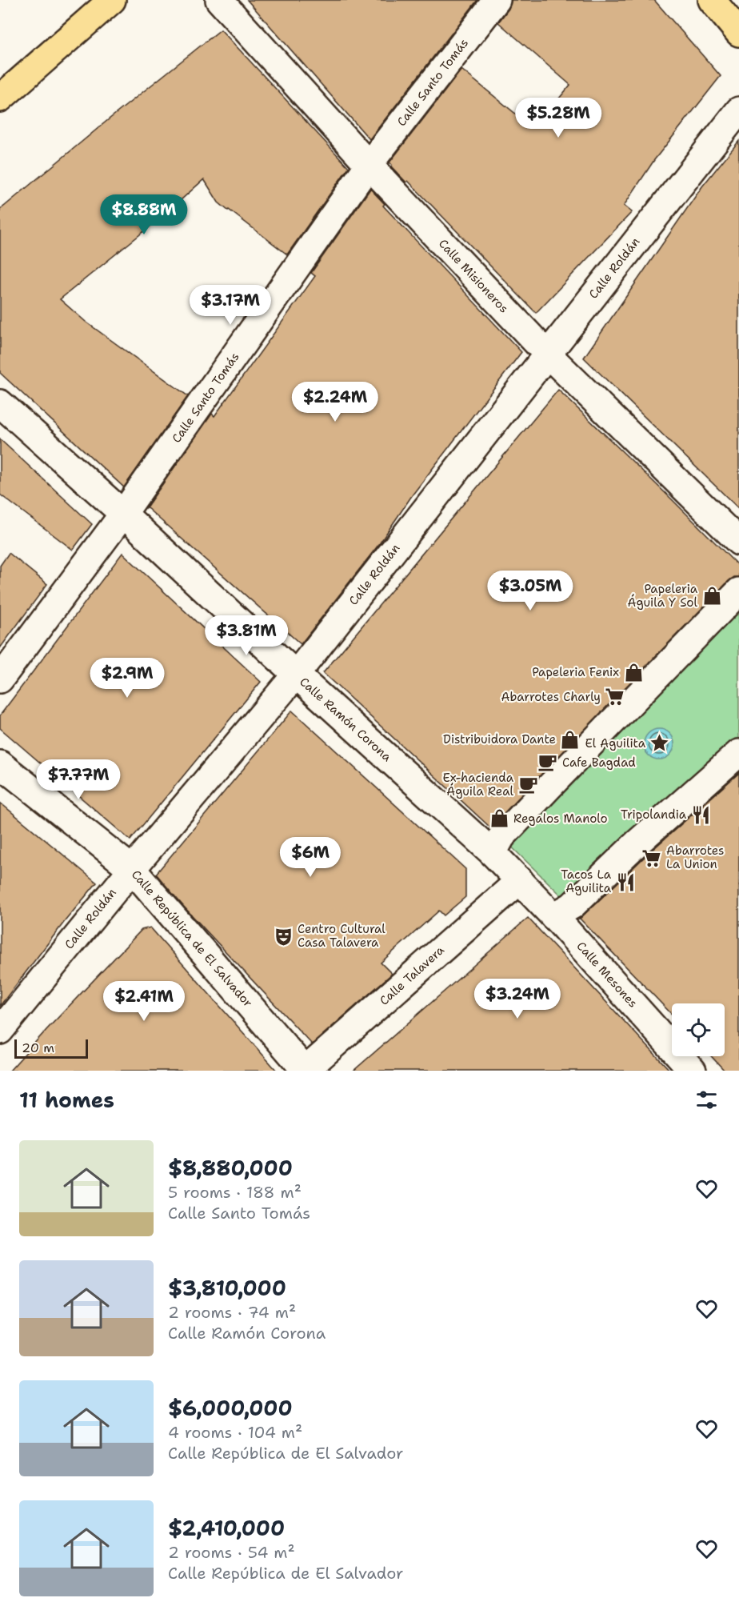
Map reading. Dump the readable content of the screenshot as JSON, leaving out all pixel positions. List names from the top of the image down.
{
  "streets": {
    "street": [
      "Calle Santo Tomás",
      "Calle Roldán",
      "Calle Misioneros",
      "Calle Ramón Corona",
      "Calle República de El Salvador",
      "Calle Mesones",
      "Calle Talavera"
    ]
  },
  "crossings": [
    ["Calle Santo Tomás", "Calle Misioneros"],
    ["Calle Santo Tomás", "Calle Ramón Corona"],
    ["Calle Roldán", "Calle Misioneros"],
    ["Calle Roldán", "Calle Ramón Corona"],
    ["Calle Roldán", "Calle República de El Salvador"],
    ["Calle Ramón Corona", "Calle Mesones"],
    ["Calle Ramón Corona", "Calle Talavera"],
    ["Calle República de El Salvador", "Calle Talavera"],
    ["Calle Mesones", "Calle Talavera"]
  ],
  "places": {
    "shop": [
      "Papeleria Águila Y Sol",
      "Papeleria Fenix",
      "Distribuidora Dante",
      "Regalos Manolo"
    ],
    "supermarket": ["Abarrotes Charly", "Abarrotes La Union"],
    "place": ["El Aguilita"],
    "cafe": ["Cafe Bagdad", "Ex-hacienda Águila Real"],
    "restaurant": ["Tripolandia", "Tacos La Aguilita"],
    "theatre": ["Centro Cultural Casa Talavera"]
  },
  "scale_bar": "20 m",
  "page": {
    "price": [
      "$5.28M",
      "$8.88M",
      "$3.17M",
      "$2.24M",
      "$3.05M",
      "$3.81M",
      "$2.9M",
      "$7.77M",
      "$6M",
      "$3.24M",
      "$2.41M"
    ],
    "scale": "20 m",
    "heading": "11 homes",
    "list": [
      {
        "name": "$8,880,000",
        "note": "5 rooms · 188 m² · Calle Santo Tomás"
      },
      {
        "name": "$3,810,000",
        "note": "2 rooms · 74 m² · Calle Ramón Corona"
      },
      {
        "name": "$6,000,000",
        "note": "4 rooms · 104 m² · Calle República de El Salvador"
      },
      {
        "name": "$2,410,000",
        "note": "2 rooms · 54 m² · Calle República de El Salvador"
      }
    ]
  }
}
